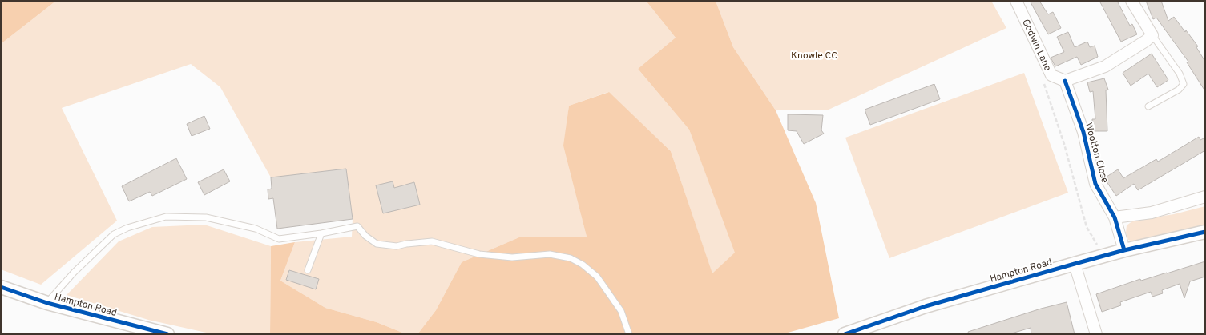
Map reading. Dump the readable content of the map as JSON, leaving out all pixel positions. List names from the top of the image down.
{
  "streets": {
    "street": ["Godwin Lane", "Wootton Close", "Hampton Road"]
  },
  "crossings": [
    ["Godwin Lane", "Wootton Close"],
    ["Wootton Close", "Hampton Road"]
  ],
  "parks": ["Knowle CC"]
}
